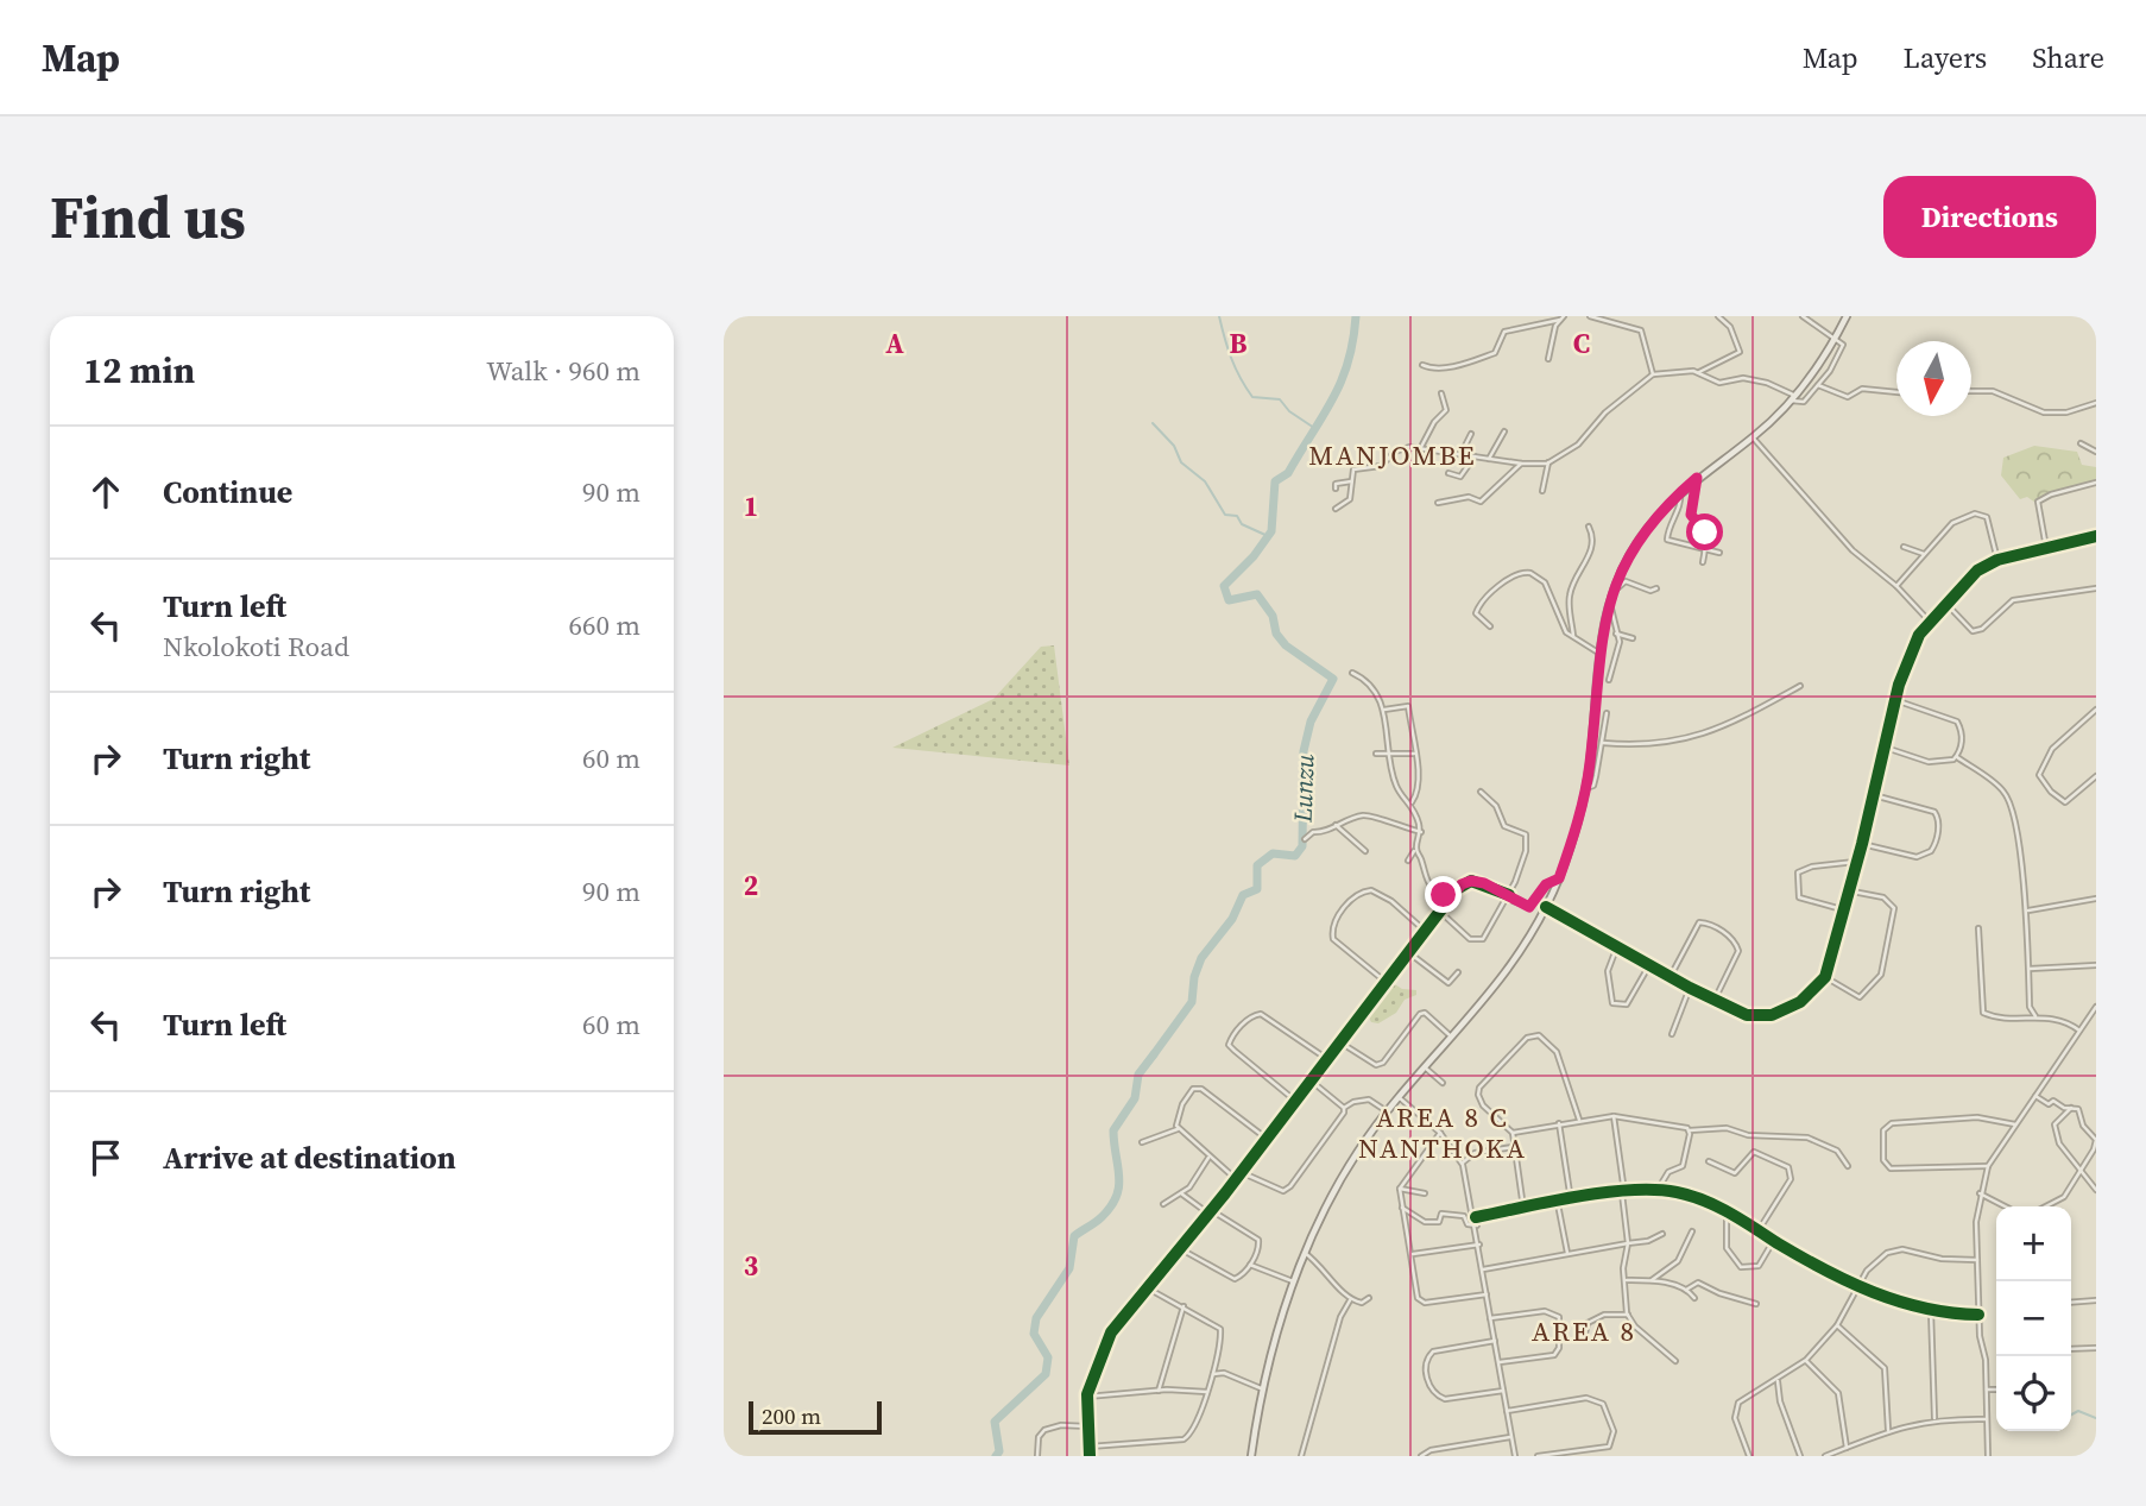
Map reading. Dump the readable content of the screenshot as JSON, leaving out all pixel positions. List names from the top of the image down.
{
  "districts": ["MANJOMBE", "AREA 8 C NANTHOKA", "AREA 8"],
  "water": ["Lunzu"],
  "scale_bar": "200 m",
  "north": "bottom",
  "page": {
    "header": "Map",
    "nav": ["Map", "Layers", "Share"],
    "buttons": "Directions",
    "title": "Find us",
    "heading": ["12 min", "Walk · 960 m"],
    "list": [
      ["Continue", "90 m"],
      ["Turn left", "Nkolokoti Road", "660 m"],
      ["Turn right", "60 m"],
      ["Turn right", "90 m"],
      ["Turn left", "60 m"],
      "Arrive at destination"
    ],
    "map_buttons": ["+", "−"],
    "scale": "200 m"
  },
  "grid": {
    "columns": ["A", "B", "C"],
    "rows": ["1", "2", "3"]
  }
}
